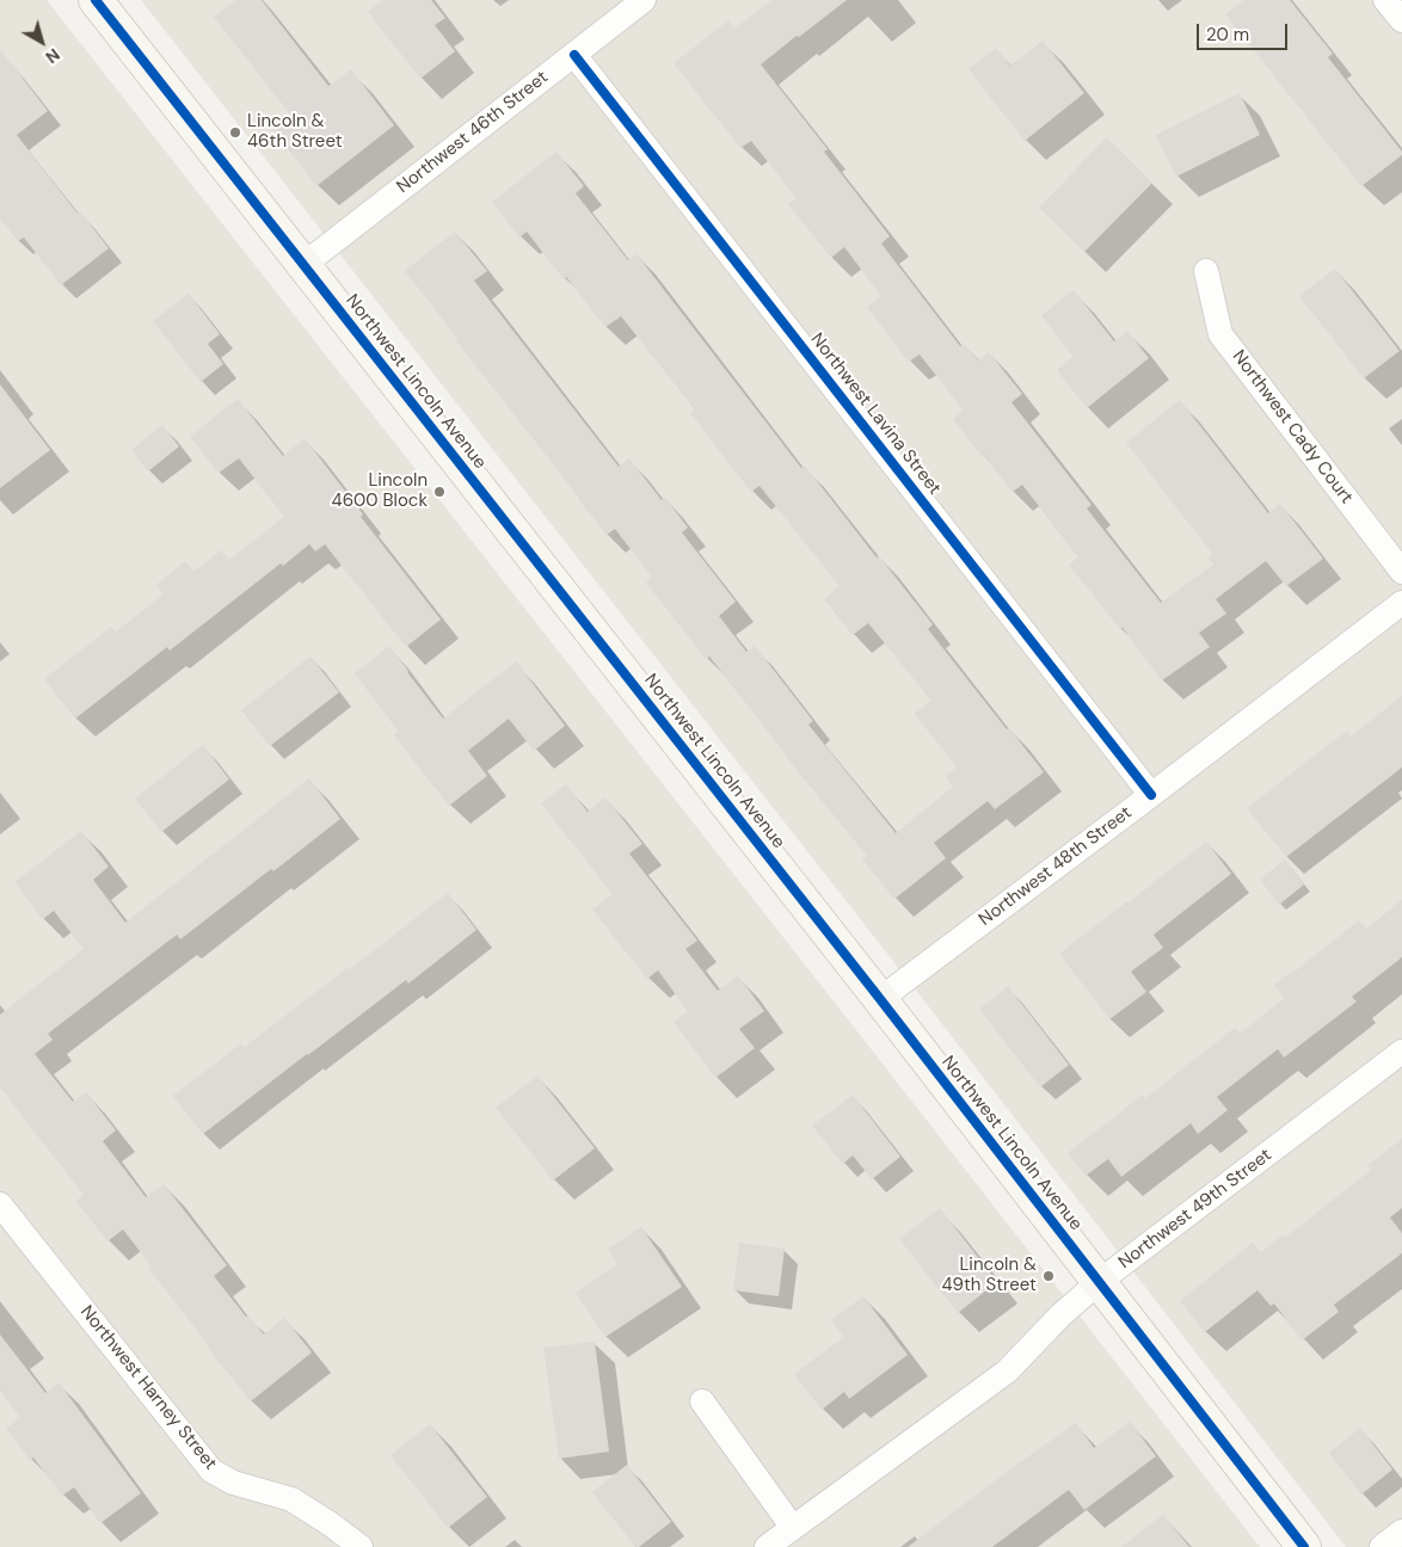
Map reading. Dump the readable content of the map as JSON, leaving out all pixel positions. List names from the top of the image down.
{
  "streets": {
    "street": [
      "Northwest 46th Street",
      "Northwest Lincoln Avenue",
      "Northwest Lavina Street",
      "Northwest Cady Court",
      "Northwest 48th Street",
      "Northwest 49th Street",
      "Northwest Harney Street"
    ]
  },
  "crossings": [
    ["Northwest 46th Street", "Northwest Lincoln Avenue"],
    ["Northwest 46th Street", "Northwest Lavina Street"],
    ["Northwest Lincoln Avenue", "Northwest 48th Street"],
    ["Northwest Lincoln Avenue", "Northwest 49th Street"],
    ["Northwest Lavina Street", "Northwest 48th Street"]
  ],
  "places": ["Lincoln & 46th Street", "Lincoln 4600 Block", "Lincoln & 49th Street"],
  "scale_bar": "20 m",
  "north": "bottom right"
}
